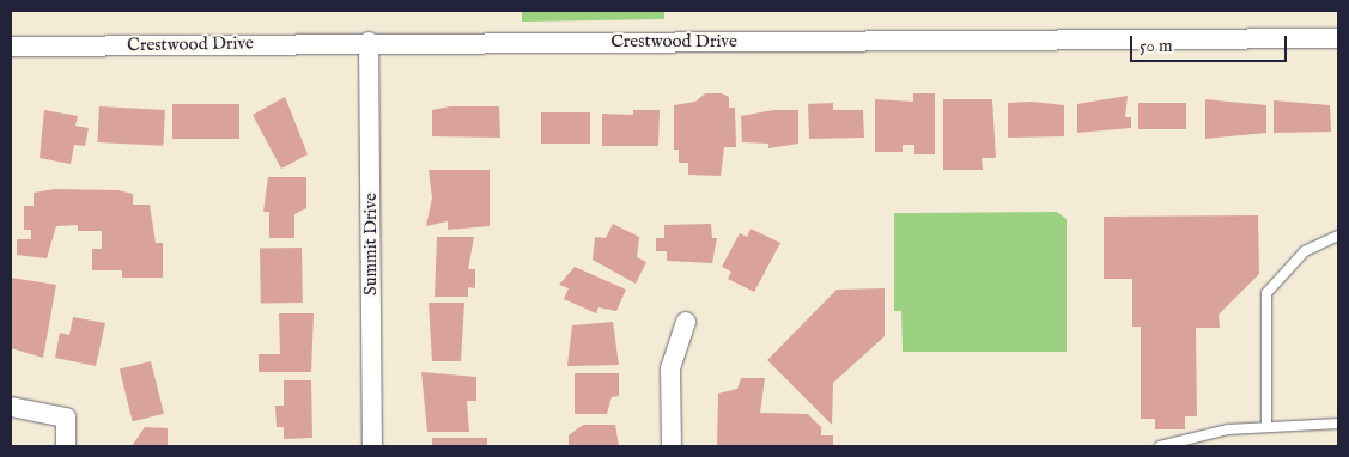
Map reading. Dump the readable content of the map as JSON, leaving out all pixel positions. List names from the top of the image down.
{
  "streets": {
    "street": ["Crestwood Drive", "Summit Drive"]
  },
  "crossings": [
    ["Crestwood Drive", "Summit Drive"]
  ],
  "scale_bar": "50 m"
}
